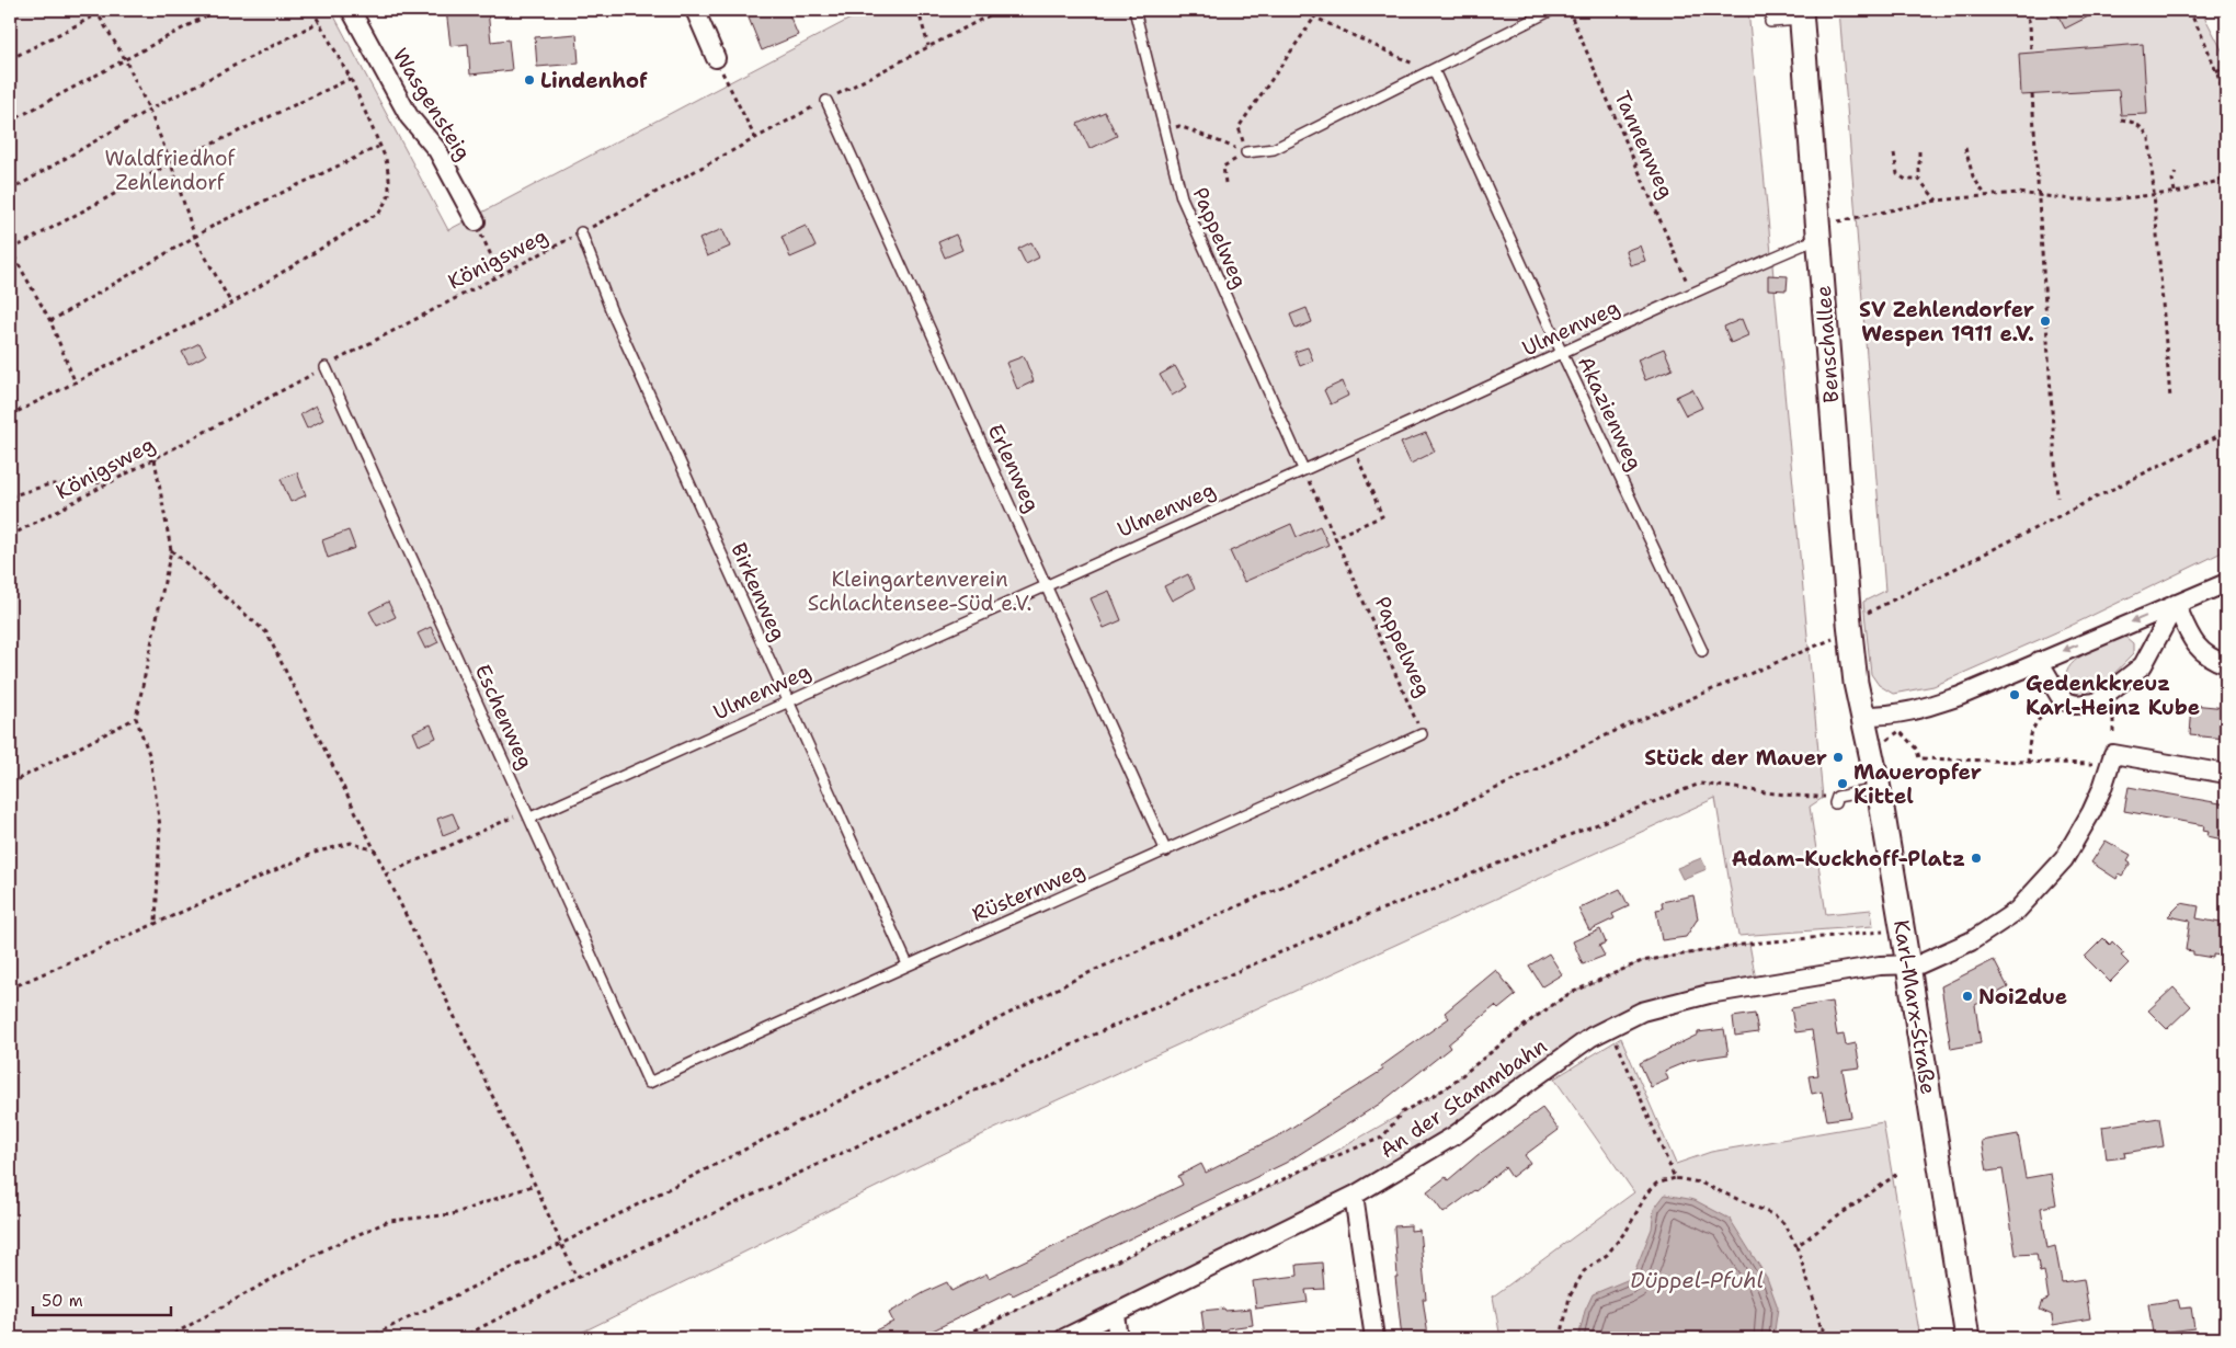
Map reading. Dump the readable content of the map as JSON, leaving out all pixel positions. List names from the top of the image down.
{
  "streets": {
    "street": [
      "Wasgensteig",
      "Benschallee",
      "Karl-Marx-Straße",
      "An der Stammbahn"
    ],
    "lane": [
      "Pappelweg",
      "Ulmenweg",
      "Akazienweg",
      "Erlenweg",
      "Birkenweg",
      "Eschenweg",
      "Rüsternweg"
    ],
    "path": ["Tannenweg", "Königsweg"]
  },
  "crossings": [
    ["Tannenweg", "Ulmenweg"],
    ["Pappelweg", "Ulmenweg"],
    ["Pappelweg", "Rüsternweg"],
    ["Königsweg", "Erlenweg"],
    ["Königsweg", "Birkenweg"],
    ["Königsweg", "Eschenweg"],
    ["Ulmenweg", "Benschallee"],
    ["Ulmenweg", "Akazienweg"],
    ["Ulmenweg", "Erlenweg"],
    ["Ulmenweg", "Birkenweg"],
    ["Ulmenweg", "Eschenweg"],
    ["Benschallee", "Karl-Marx-Straße"],
    ["Erlenweg", "Rüsternweg"],
    ["Birkenweg", "Rüsternweg"],
    ["Eschenweg", "Rüsternweg"],
    ["Karl-Marx-Straße", "An der Stammbahn"]
  ],
  "water": ["Düppel-Pfuhl"],
  "parks": ["Waldfriedhof Zehlendorf", "Kleingartenverein Schlachtensee-Süd e.V."],
  "places": [
    "Lindenhof",
    "SV Zehlendorfer Wespen 1911 e.V.",
    "Gedenkkreuz Karl-Heinz Kube",
    "Stück der Mauer",
    "Maueropfer Kittel",
    "Adam-Kuckhoff-Platz",
    "Noi2due"
  ],
  "scale_bar": "50 m"
}
